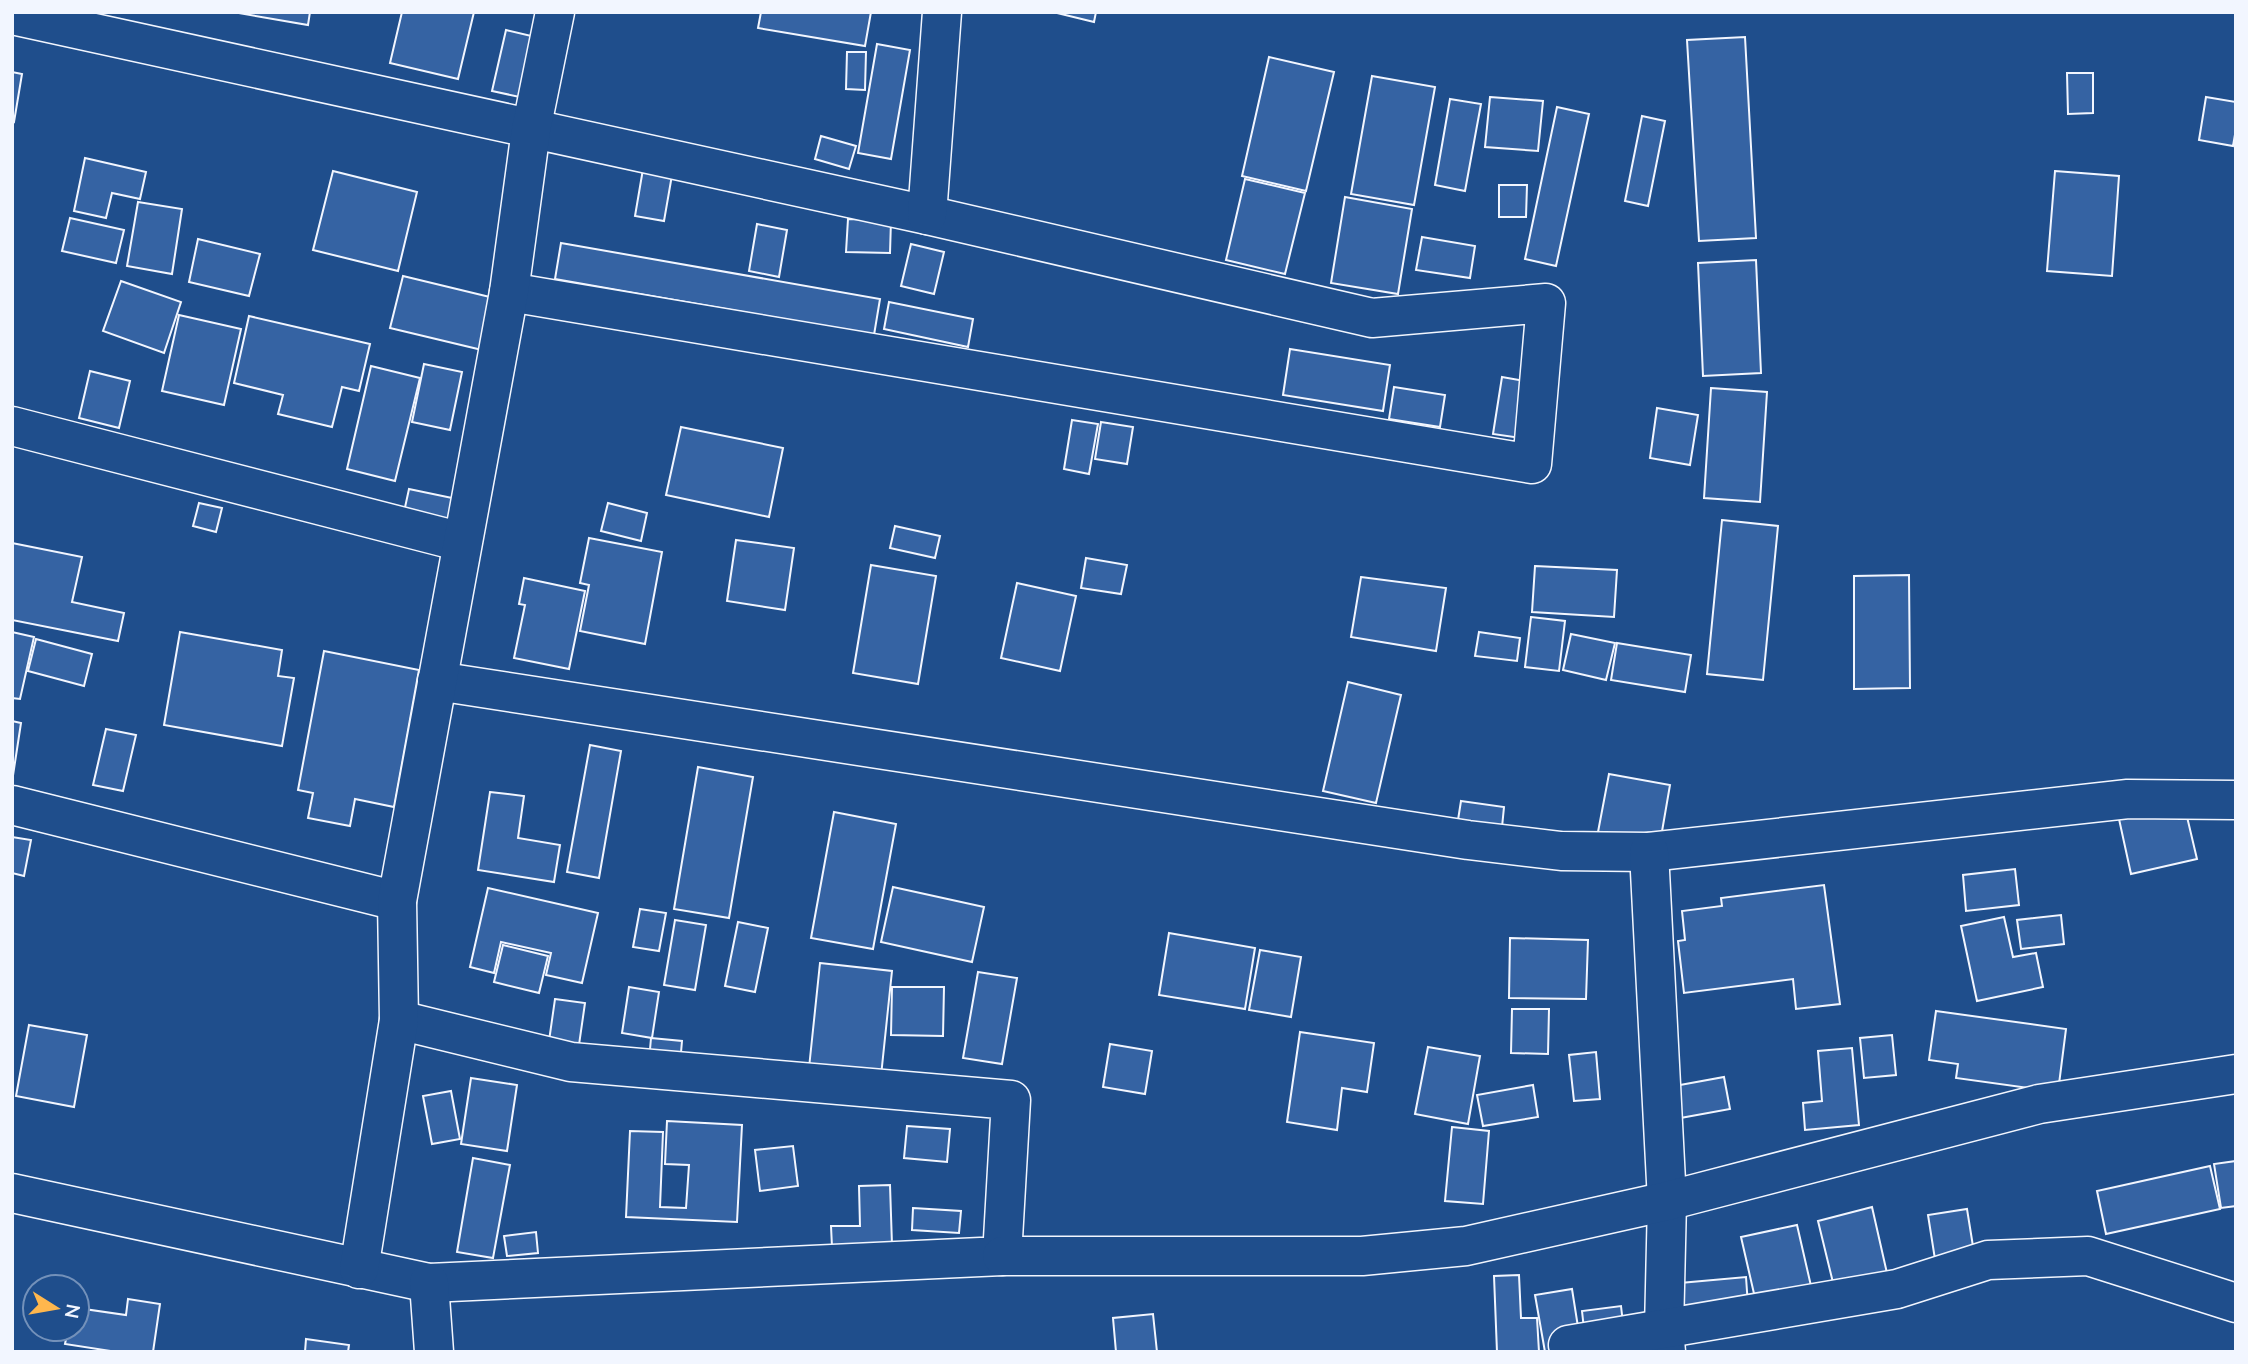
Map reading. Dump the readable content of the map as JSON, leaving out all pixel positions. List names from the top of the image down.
{
  "north": "right"
}
